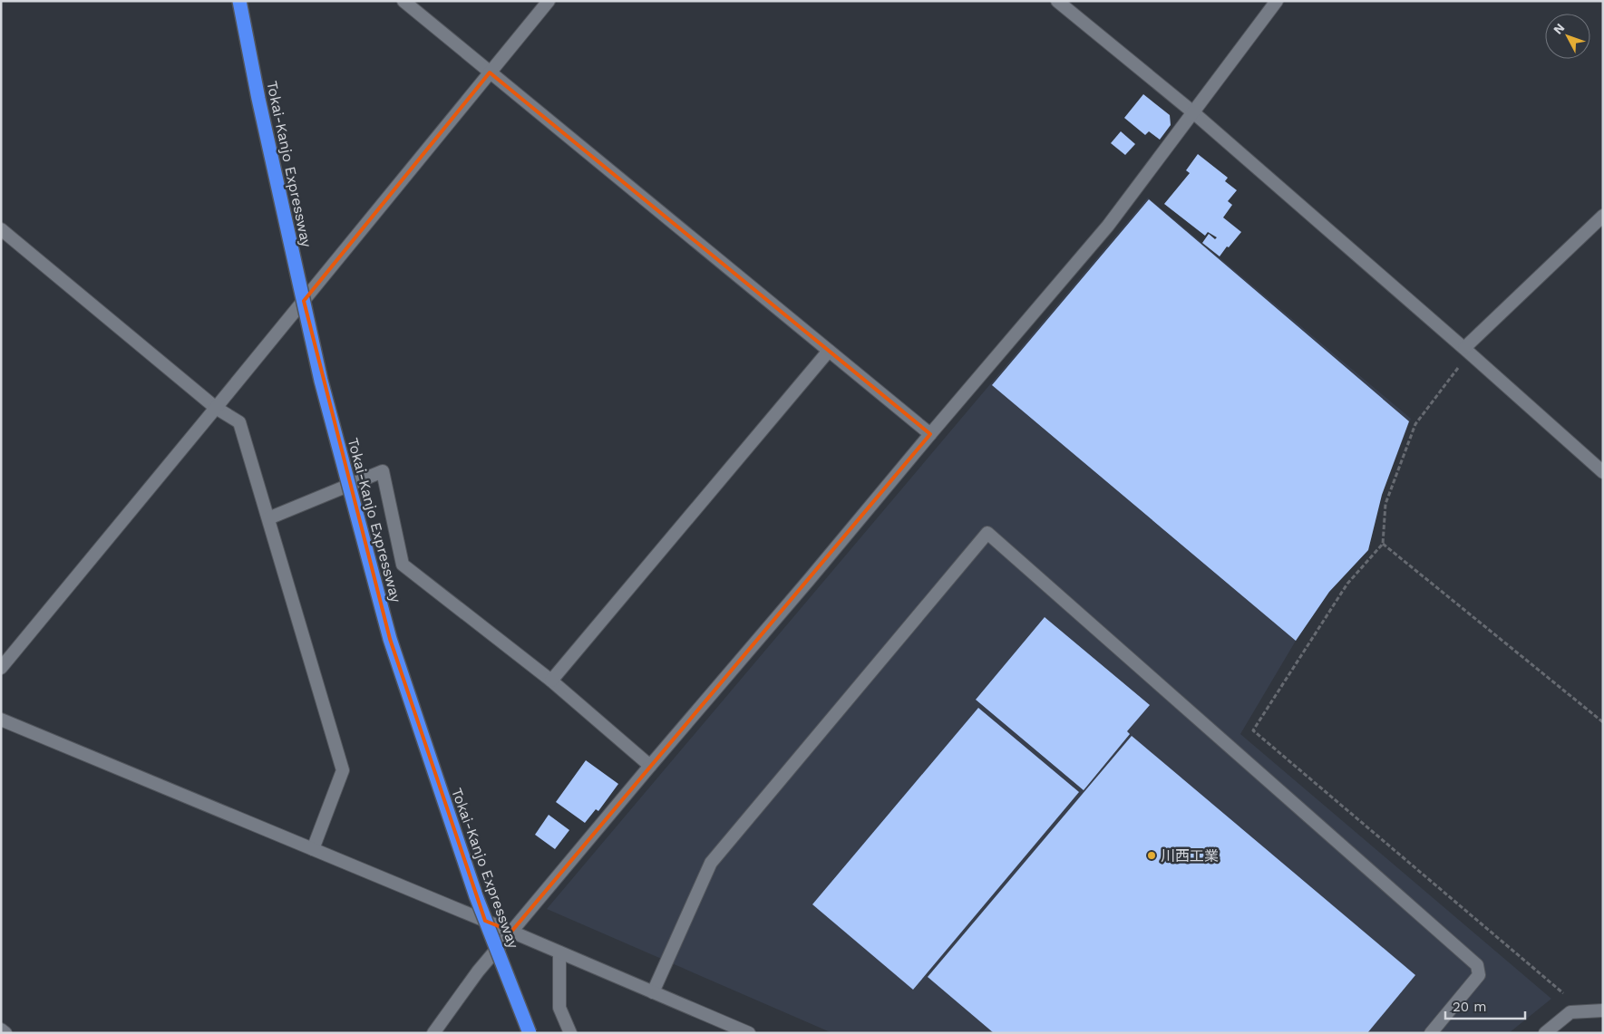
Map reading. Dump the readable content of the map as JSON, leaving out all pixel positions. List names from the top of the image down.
{
  "streets": {
    "highway": ["Tokai-Kanjo Expressway"]
  },
  "places": ["川西工業"],
  "scale_bar": "20 m",
  "north": "top left"
}
